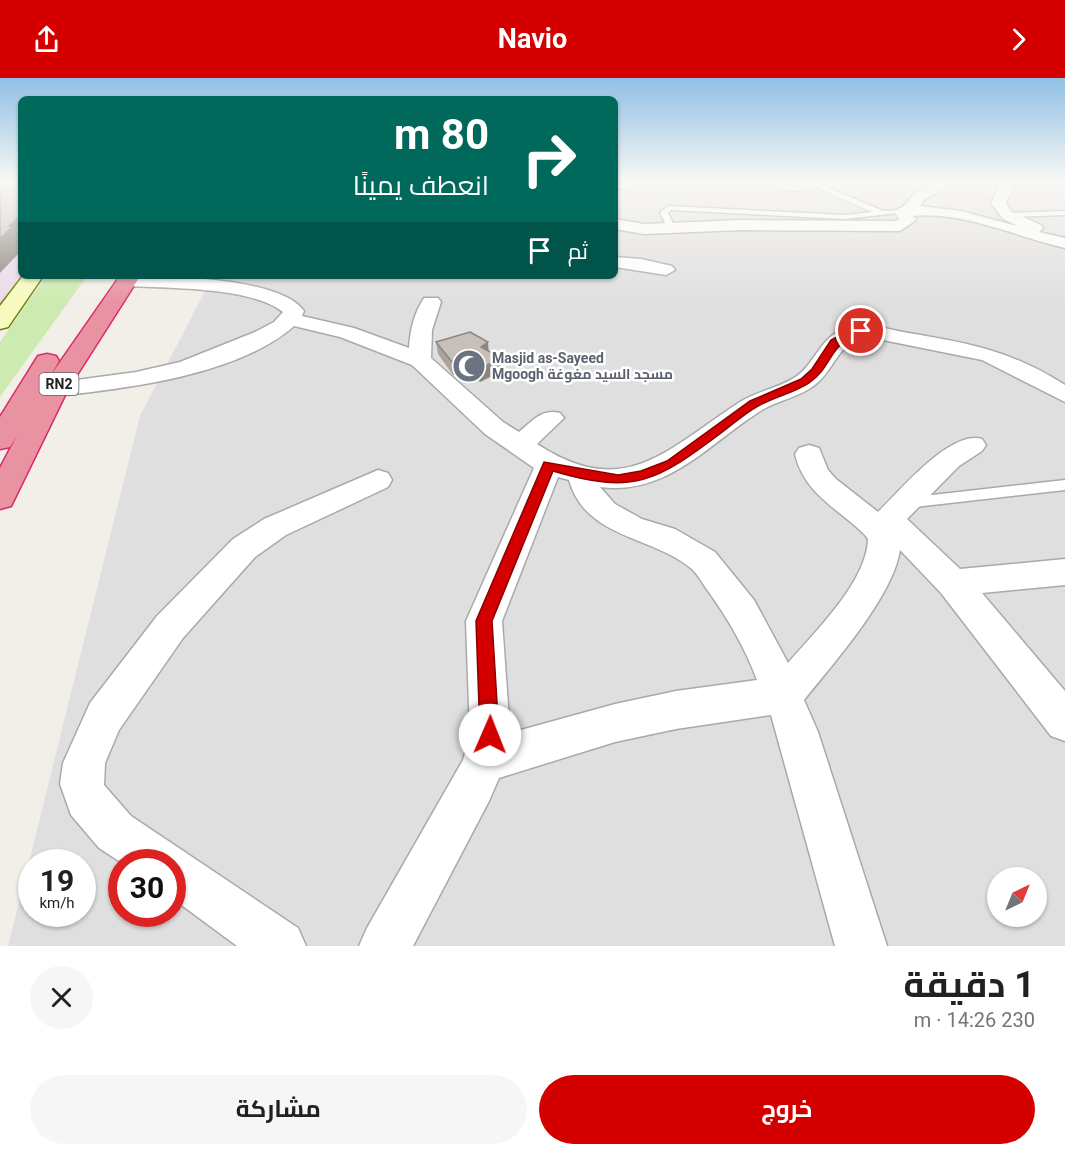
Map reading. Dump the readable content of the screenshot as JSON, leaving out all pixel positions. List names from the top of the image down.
{
  "streets": {
    "highway": ["RN2"]
  },
  "places": {
    "mosque": ["Masjid as-Sayeed Mgoogh مسجد السيد مغوغة"]
  },
  "north": "top right",
  "page": {
    "header": "Navio",
    "turn": ["80 m", "انعطف يمينًا"],
    "then": "ثم",
    "speed": "19 km/h",
    "limit": "30",
    "heading": ["1 دقيقة", "230 m · 14:26"],
    "buttons": ["خروج", "مشاركة"]
  }
}
